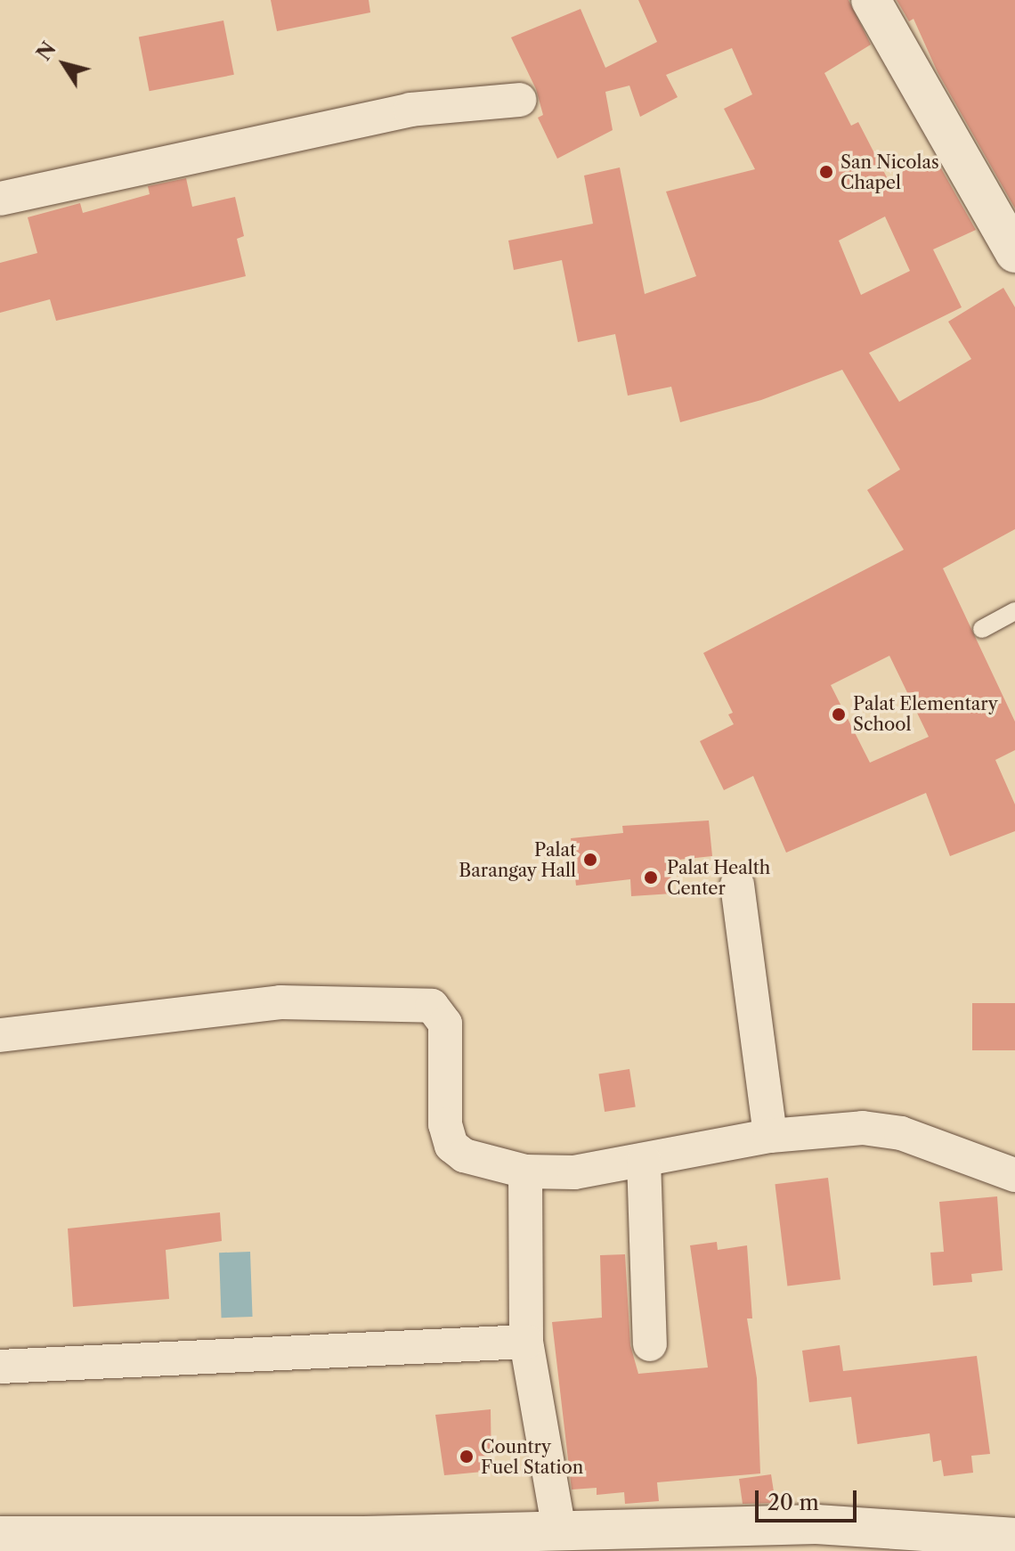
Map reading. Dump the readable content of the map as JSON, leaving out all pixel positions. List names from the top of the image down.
{
  "places": [
    "San Nicolas Chapel",
    "Palat Elementary School",
    "Palat Barangay Hall",
    "Palat Health Center",
    "Country Fuel Station"
  ],
  "scale_bar": "20 m",
  "north": "top left"
}
